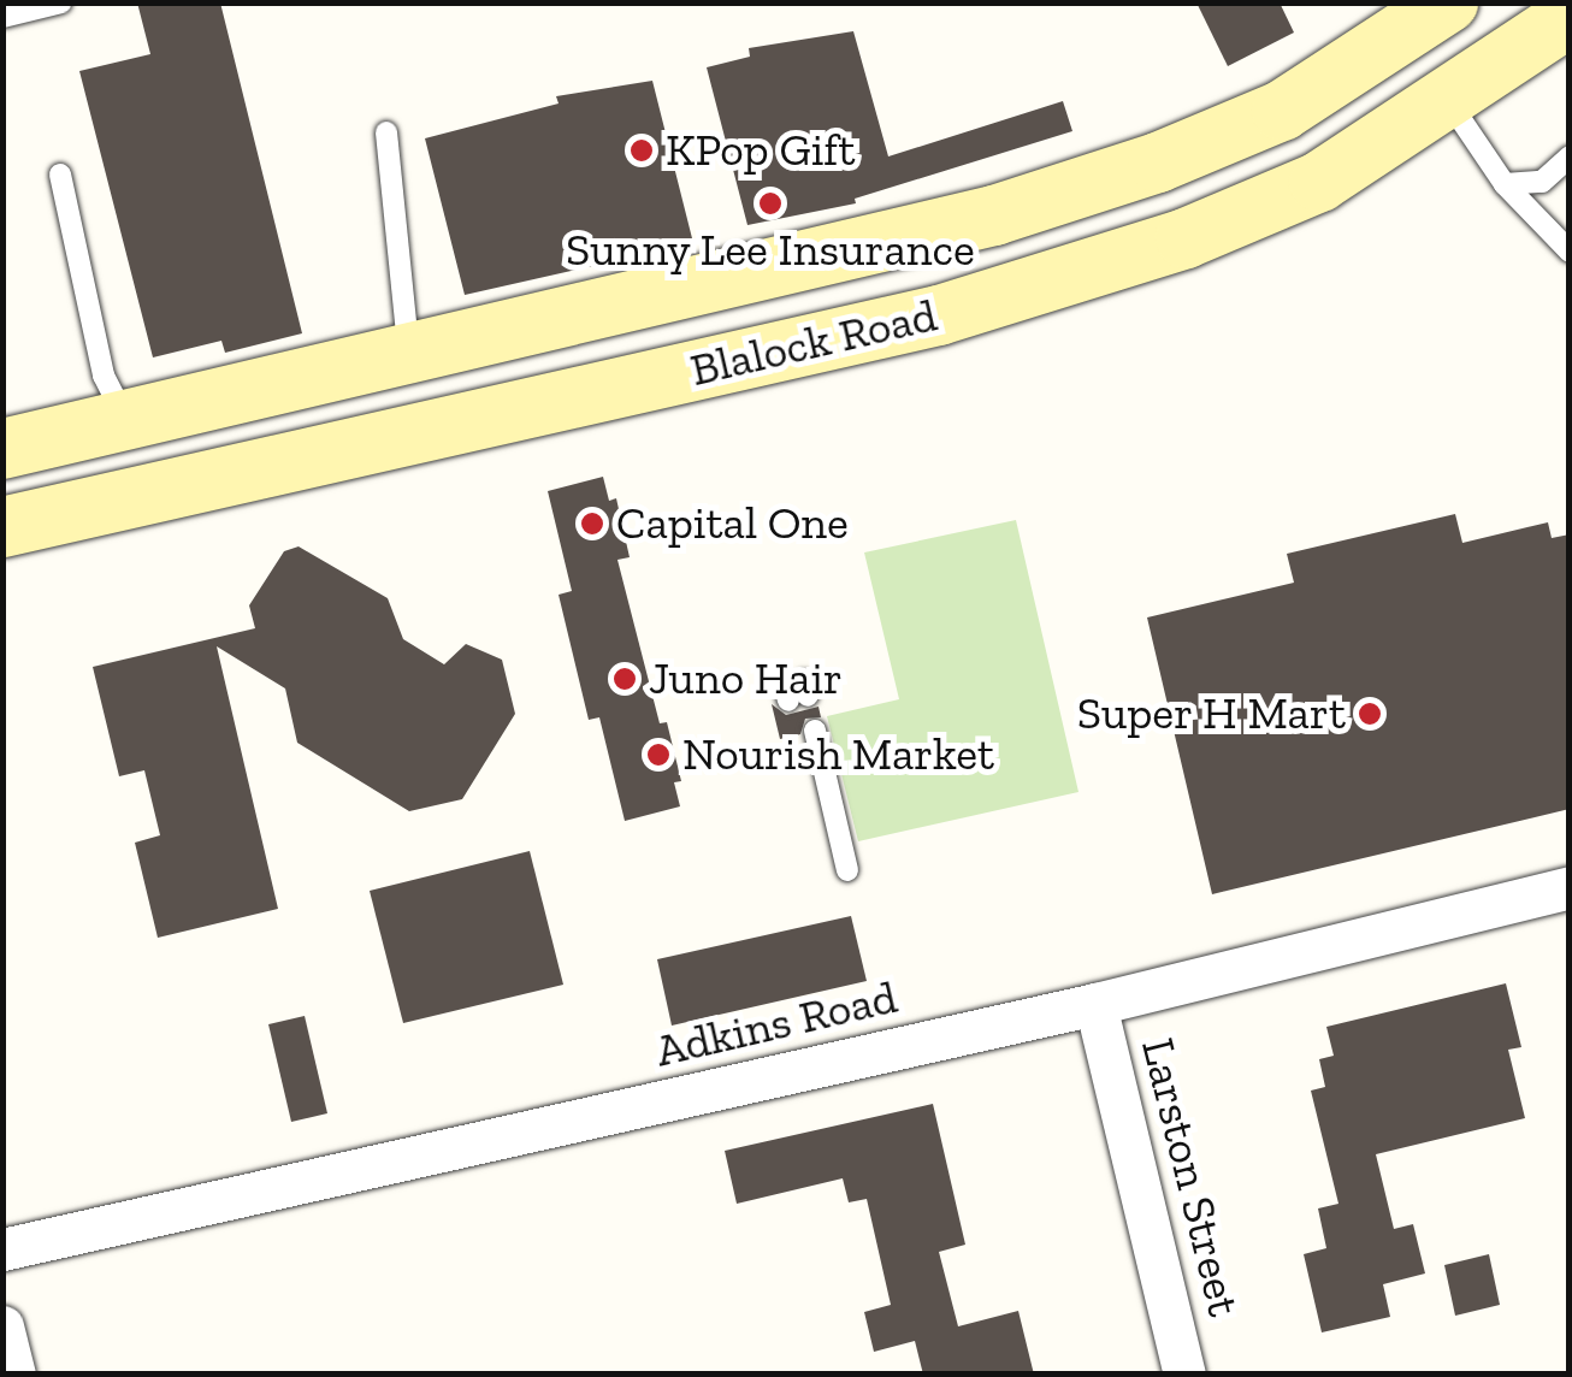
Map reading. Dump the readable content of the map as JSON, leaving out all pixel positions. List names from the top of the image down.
{
  "streets": {
    "main road": ["Blalock Road"],
    "street": ["Adkins Road", "Larston Street"]
  },
  "crossings": [
    ["Adkins Road", "Larston Street"]
  ],
  "places": [
    "KPop Gift",
    "Sunny Lee Insurance",
    "Capital One",
    "Juno Hair",
    "Super H Mart",
    "Nourish Market"
  ]
}
